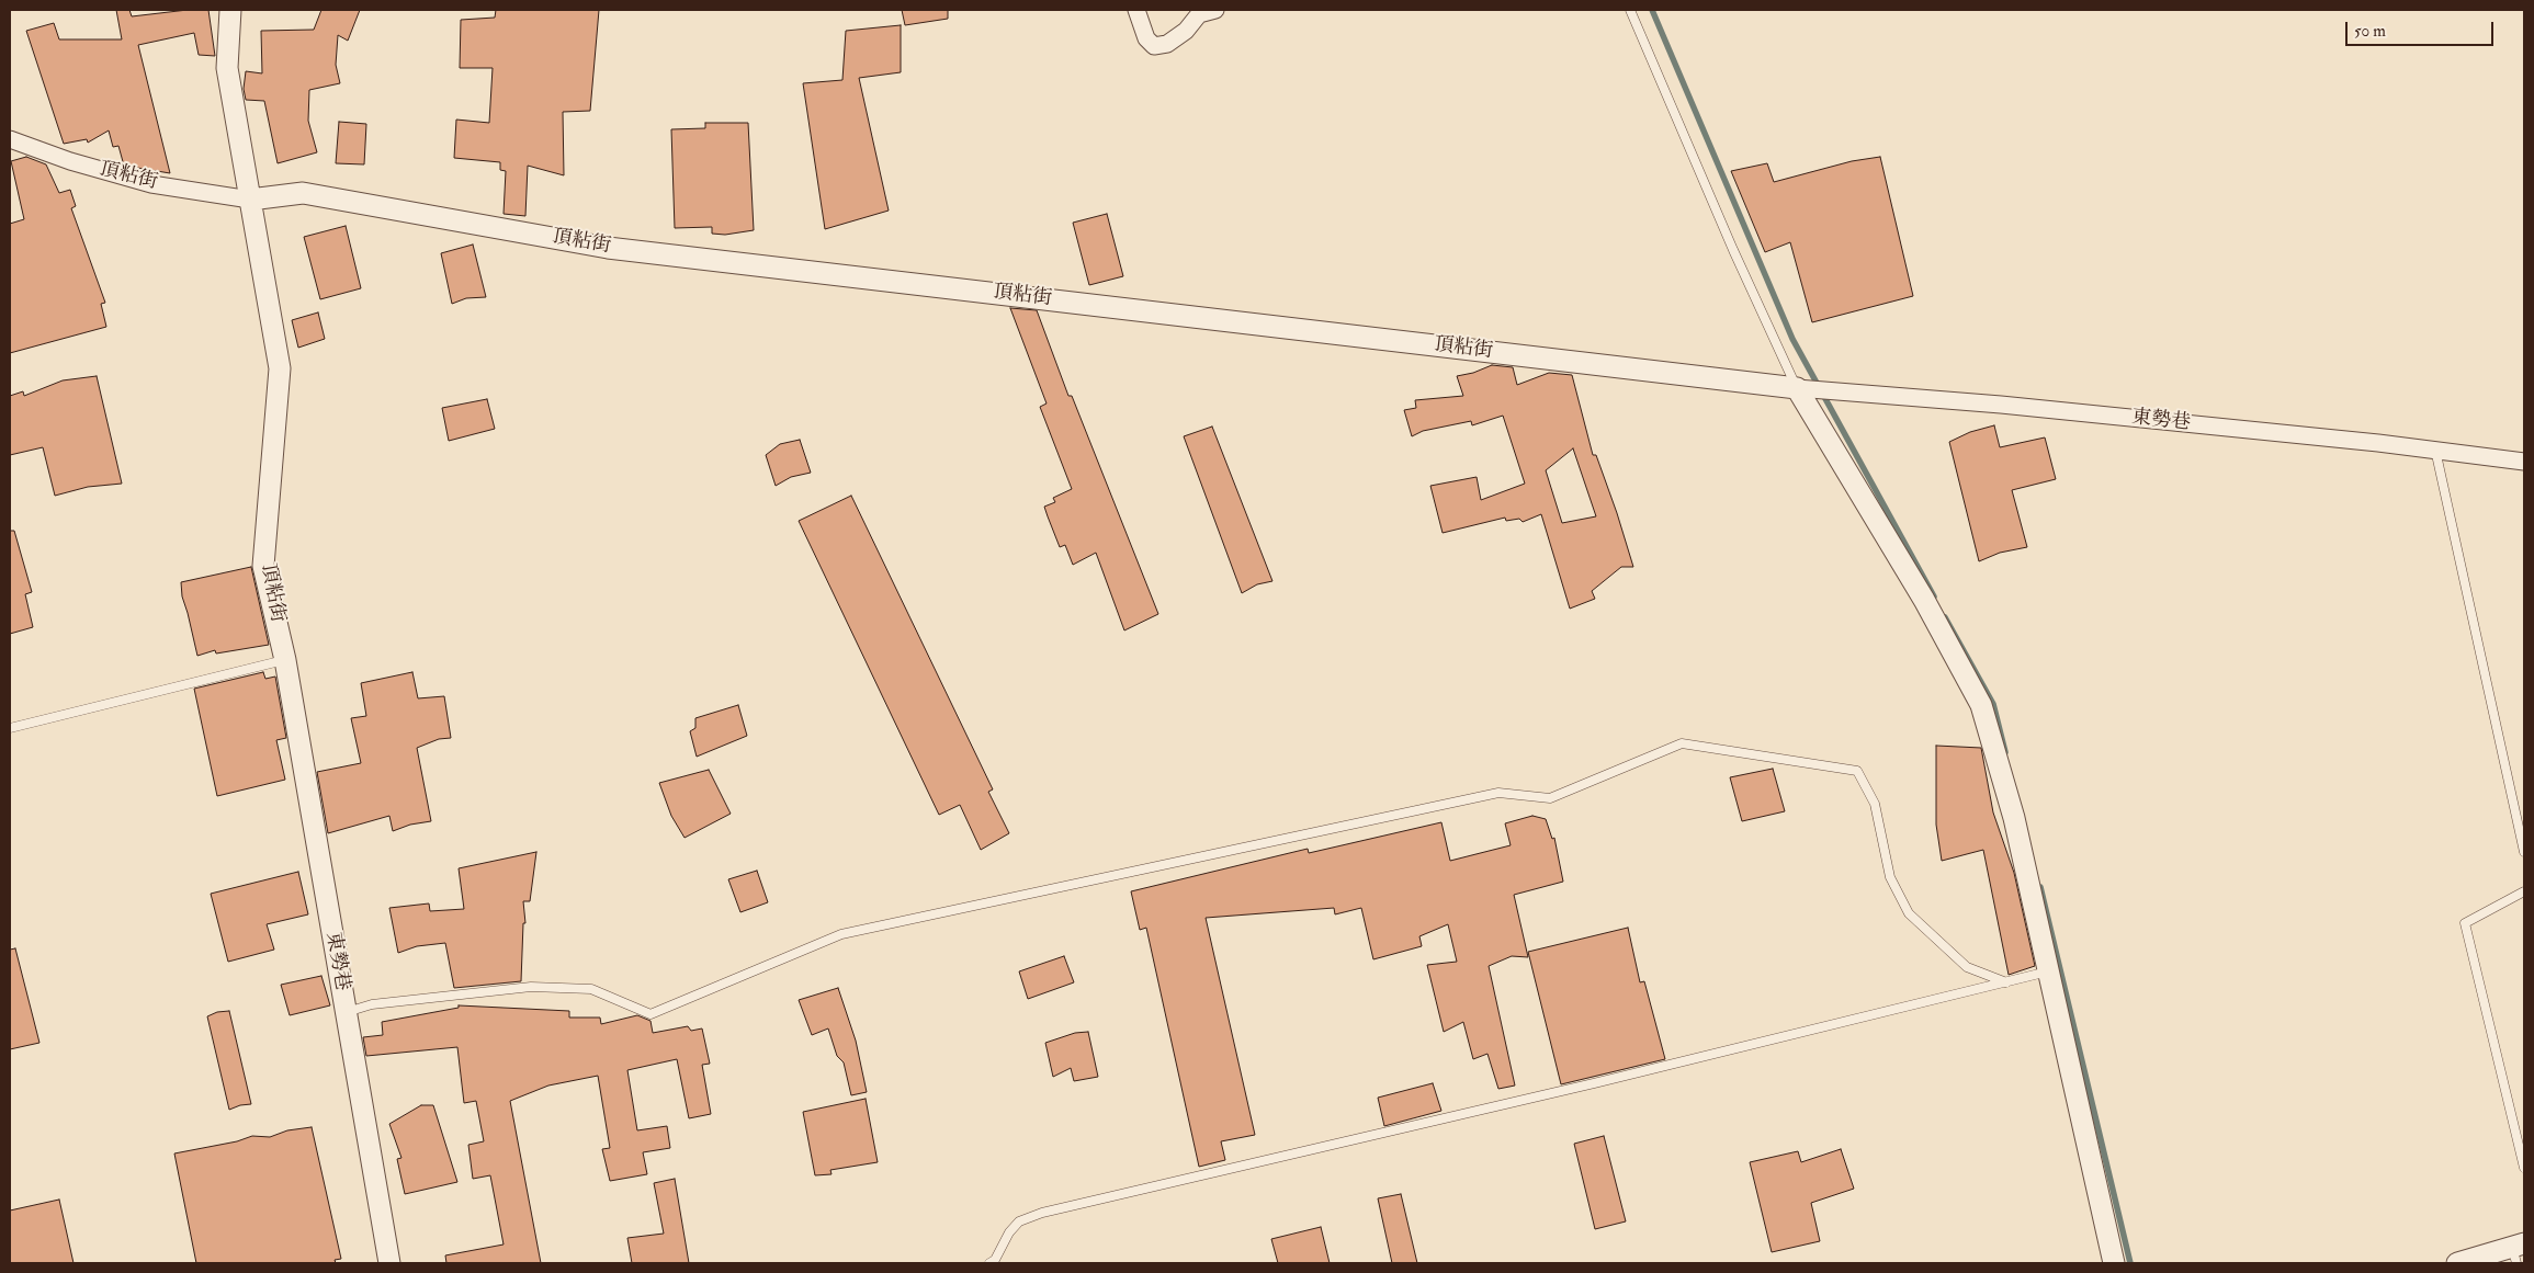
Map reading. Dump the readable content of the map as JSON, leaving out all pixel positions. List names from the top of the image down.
{
  "streets": {
    "street": ["頂粘街", "東勢巷"]
  },
  "crossings": [
    ["頂粘街", "東勢巷"]
  ],
  "scale_bar": "50 m"
}
